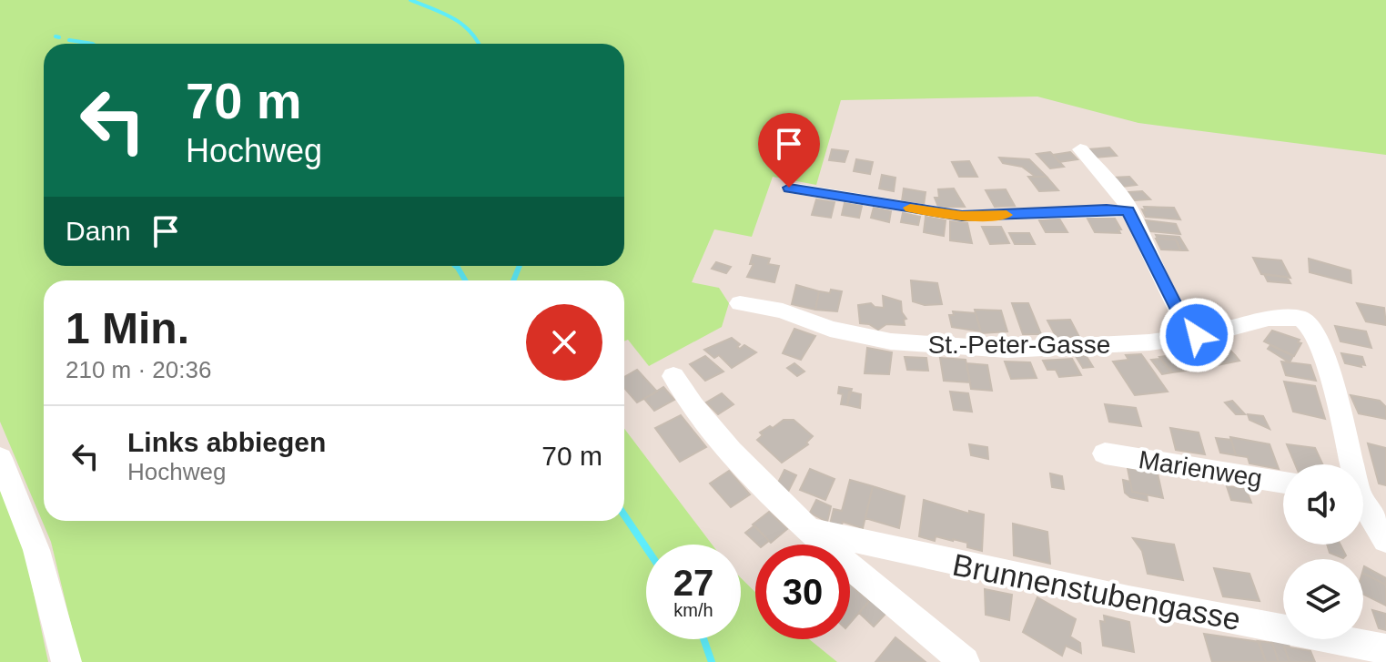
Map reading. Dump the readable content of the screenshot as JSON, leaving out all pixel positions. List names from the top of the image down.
{
  "streets": {
    "street": ["St.-Peter-Gasse", "Marienweg", "Brunnenstubengasse"]
  },
  "page": {
    "turn": ["70 m", "Hochweg"],
    "then": "Dann",
    "heading": ["1 Min.", "210 m · 20:36"],
    "list": [
      {
        "name": "Links abbiegen",
        "note": "Hochweg",
        "value": "70 m"
      }
    ],
    "speed": "27 km/h",
    "limit": "30"
  }
}
